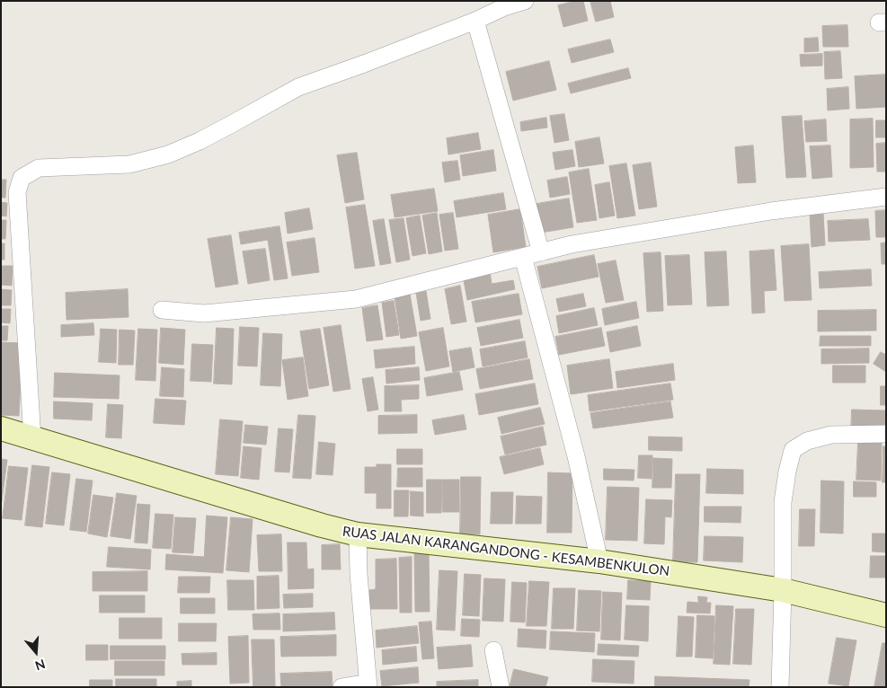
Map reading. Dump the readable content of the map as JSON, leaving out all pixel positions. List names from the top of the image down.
{
  "streets": {
    "main road": ["RUAS JALAN KARANGANDONG - KESAMBENKULON"]
  },
  "north": "bottom"
}
